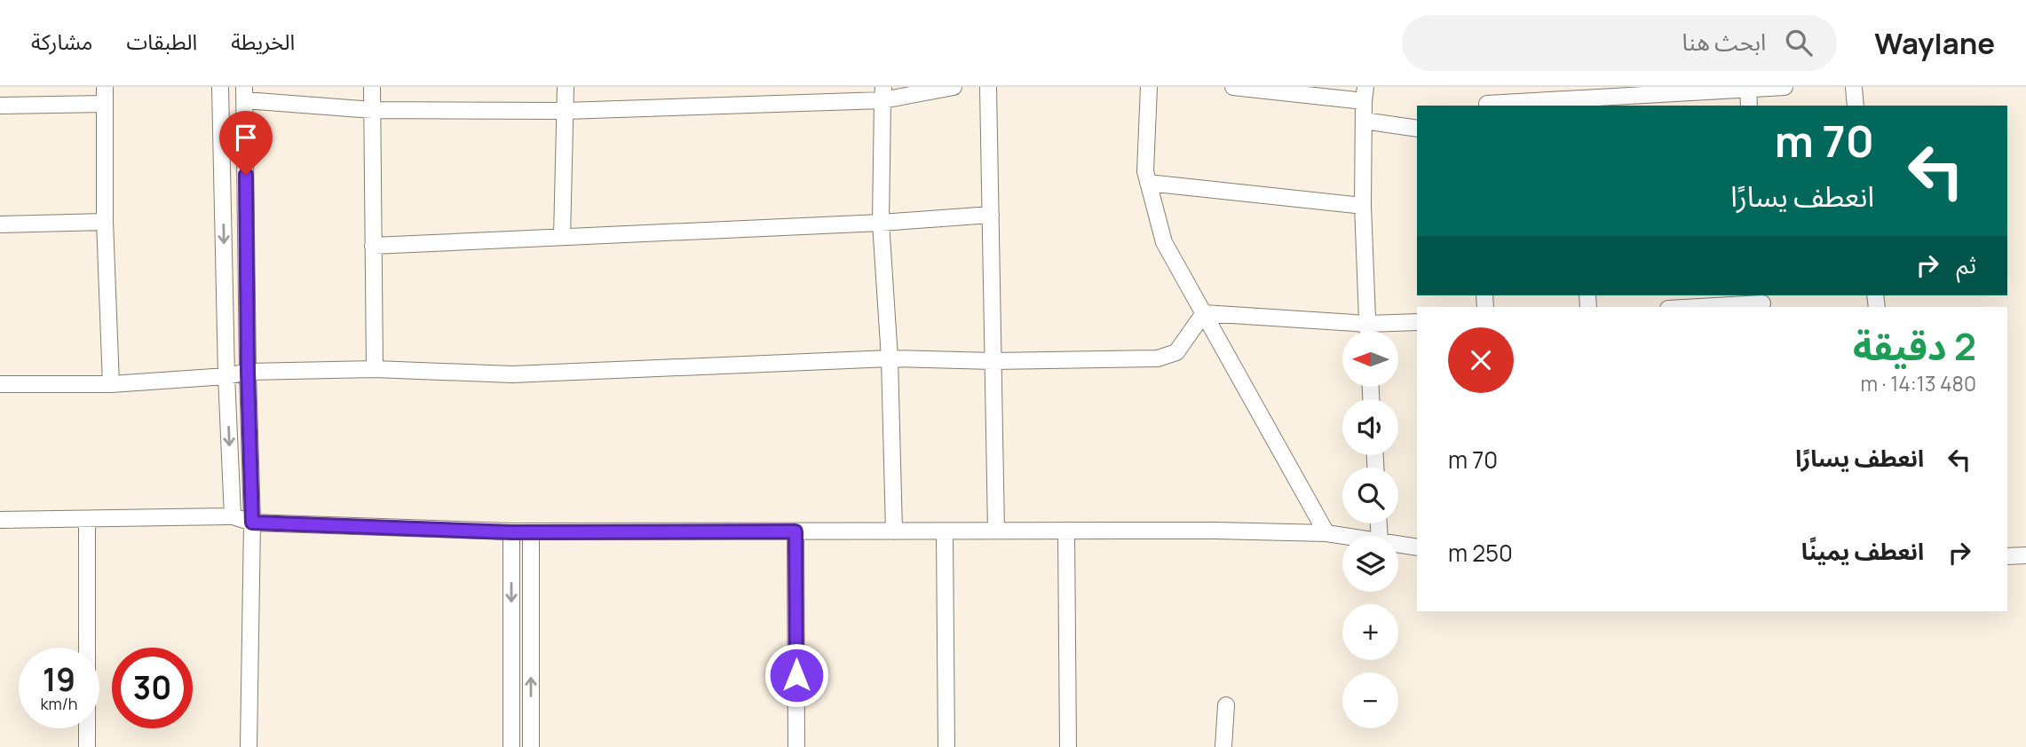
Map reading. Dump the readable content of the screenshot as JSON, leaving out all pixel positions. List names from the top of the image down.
{
  "north": "left",
  "page": {
    "header": "Waylane",
    "search": "ابحث هنا",
    "nav": ["الخريطة", "الطبقات", "مشاركة"],
    "turn": ["70 m", "انعطف يسارًا"],
    "then": "ثم",
    "heading": ["2 دقيقة", "480 m · 14:13"],
    "map_buttons": ["+", "−"],
    "list": [
      {
        "name": "انعطف يسارًا",
        "value": "70 m"
      },
      {
        "name": "انعطف يمينًا",
        "value": "250 m"
      }
    ],
    "speed": "19 km/h",
    "limit": "30"
  }
}
